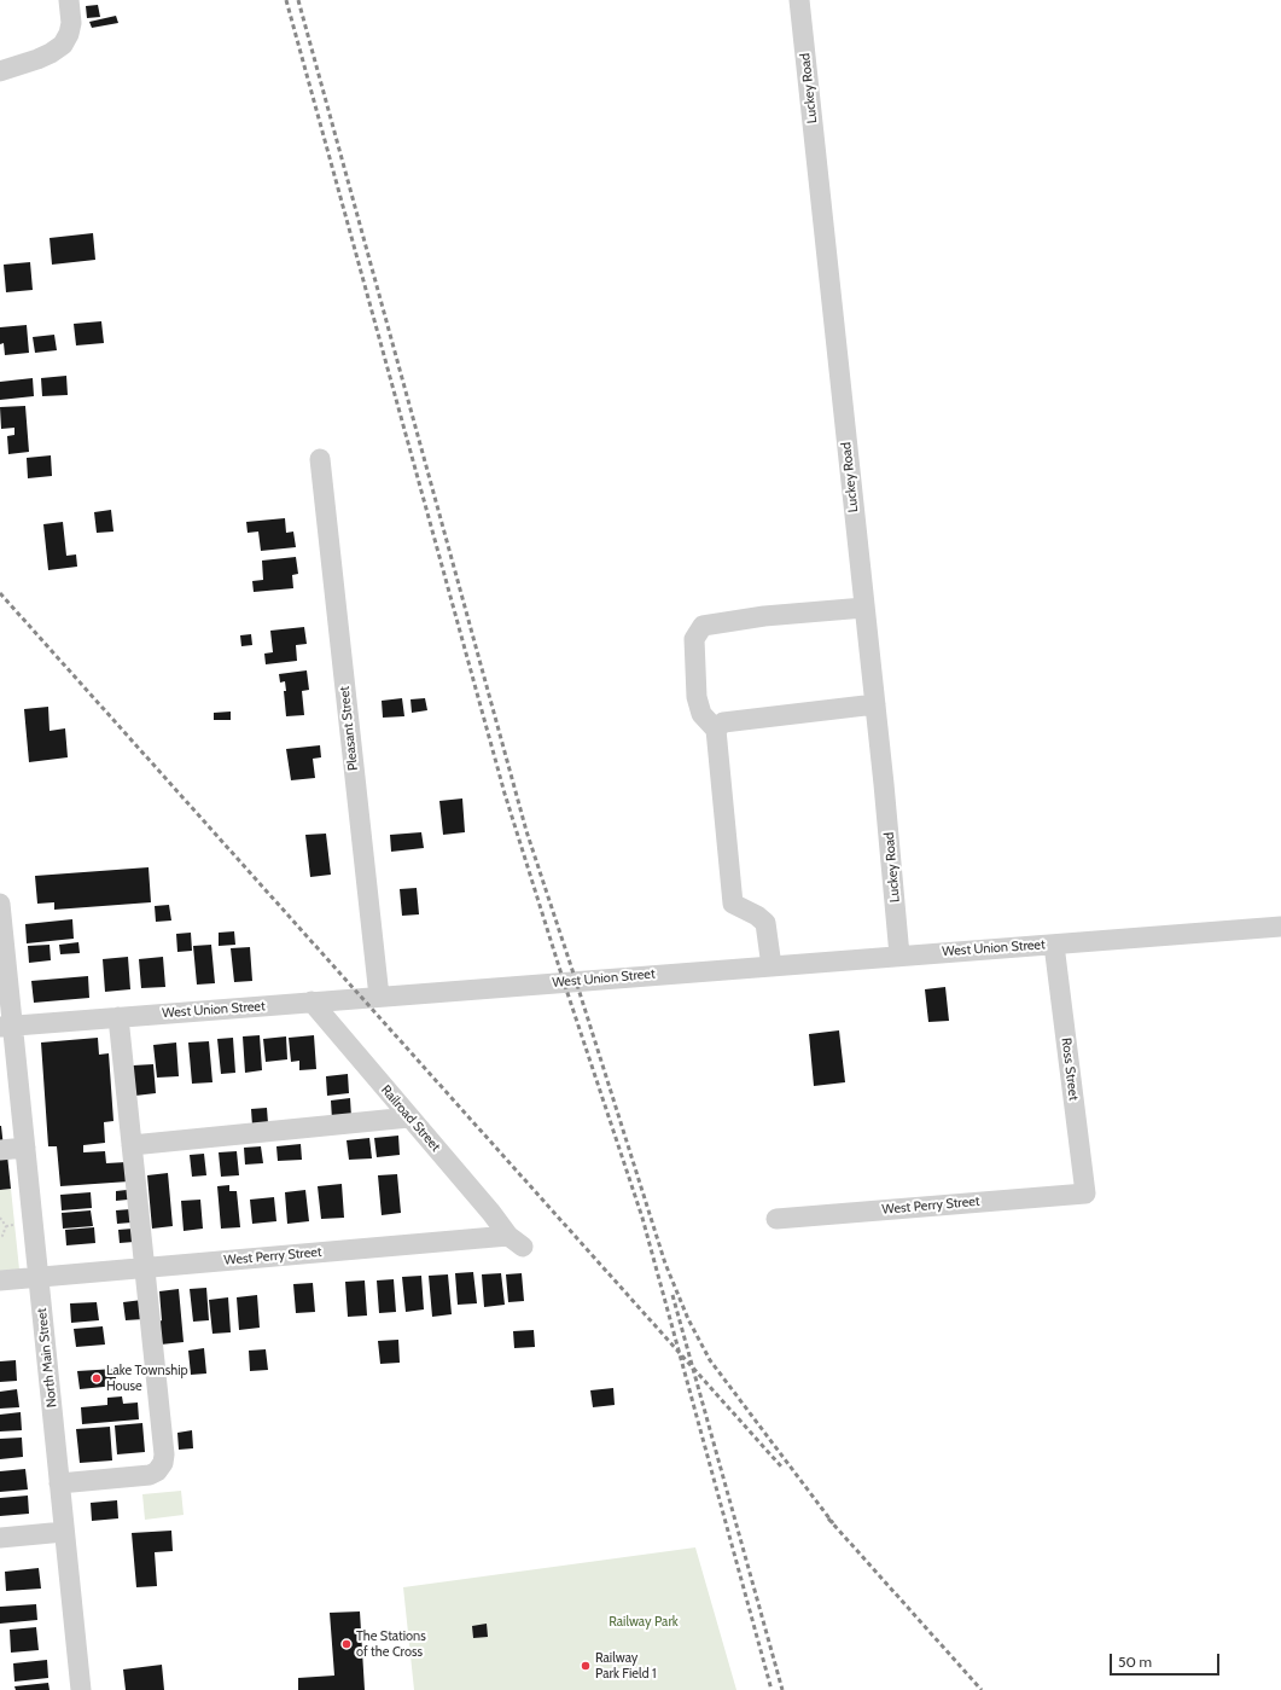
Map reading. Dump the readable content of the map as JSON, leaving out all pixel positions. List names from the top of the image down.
{
  "streets": {
    "street": [
      "Luckey Road",
      "Pleasant Street",
      "West Union Street",
      "Ross Street",
      "Railroad Street",
      "West Perry Street",
      "North Main Street"
    ]
  },
  "crossings": [
    ["Luckey Road", "West Union Street"],
    ["Pleasant Street", "West Union Street"],
    ["West Union Street", "Ross Street"],
    ["West Union Street", "Railroad Street"],
    ["West Union Street", "North Main Street"],
    ["Ross Street", "West Perry Street"],
    ["Railroad Street", "West Perry Street"],
    ["West Perry Street", "North Main Street"]
  ],
  "parks": ["Railway Park"],
  "places": ["Lake Township House", "The Stations of the Cross", "Railway Park Field 1"],
  "scale_bar": "50 m"
}
